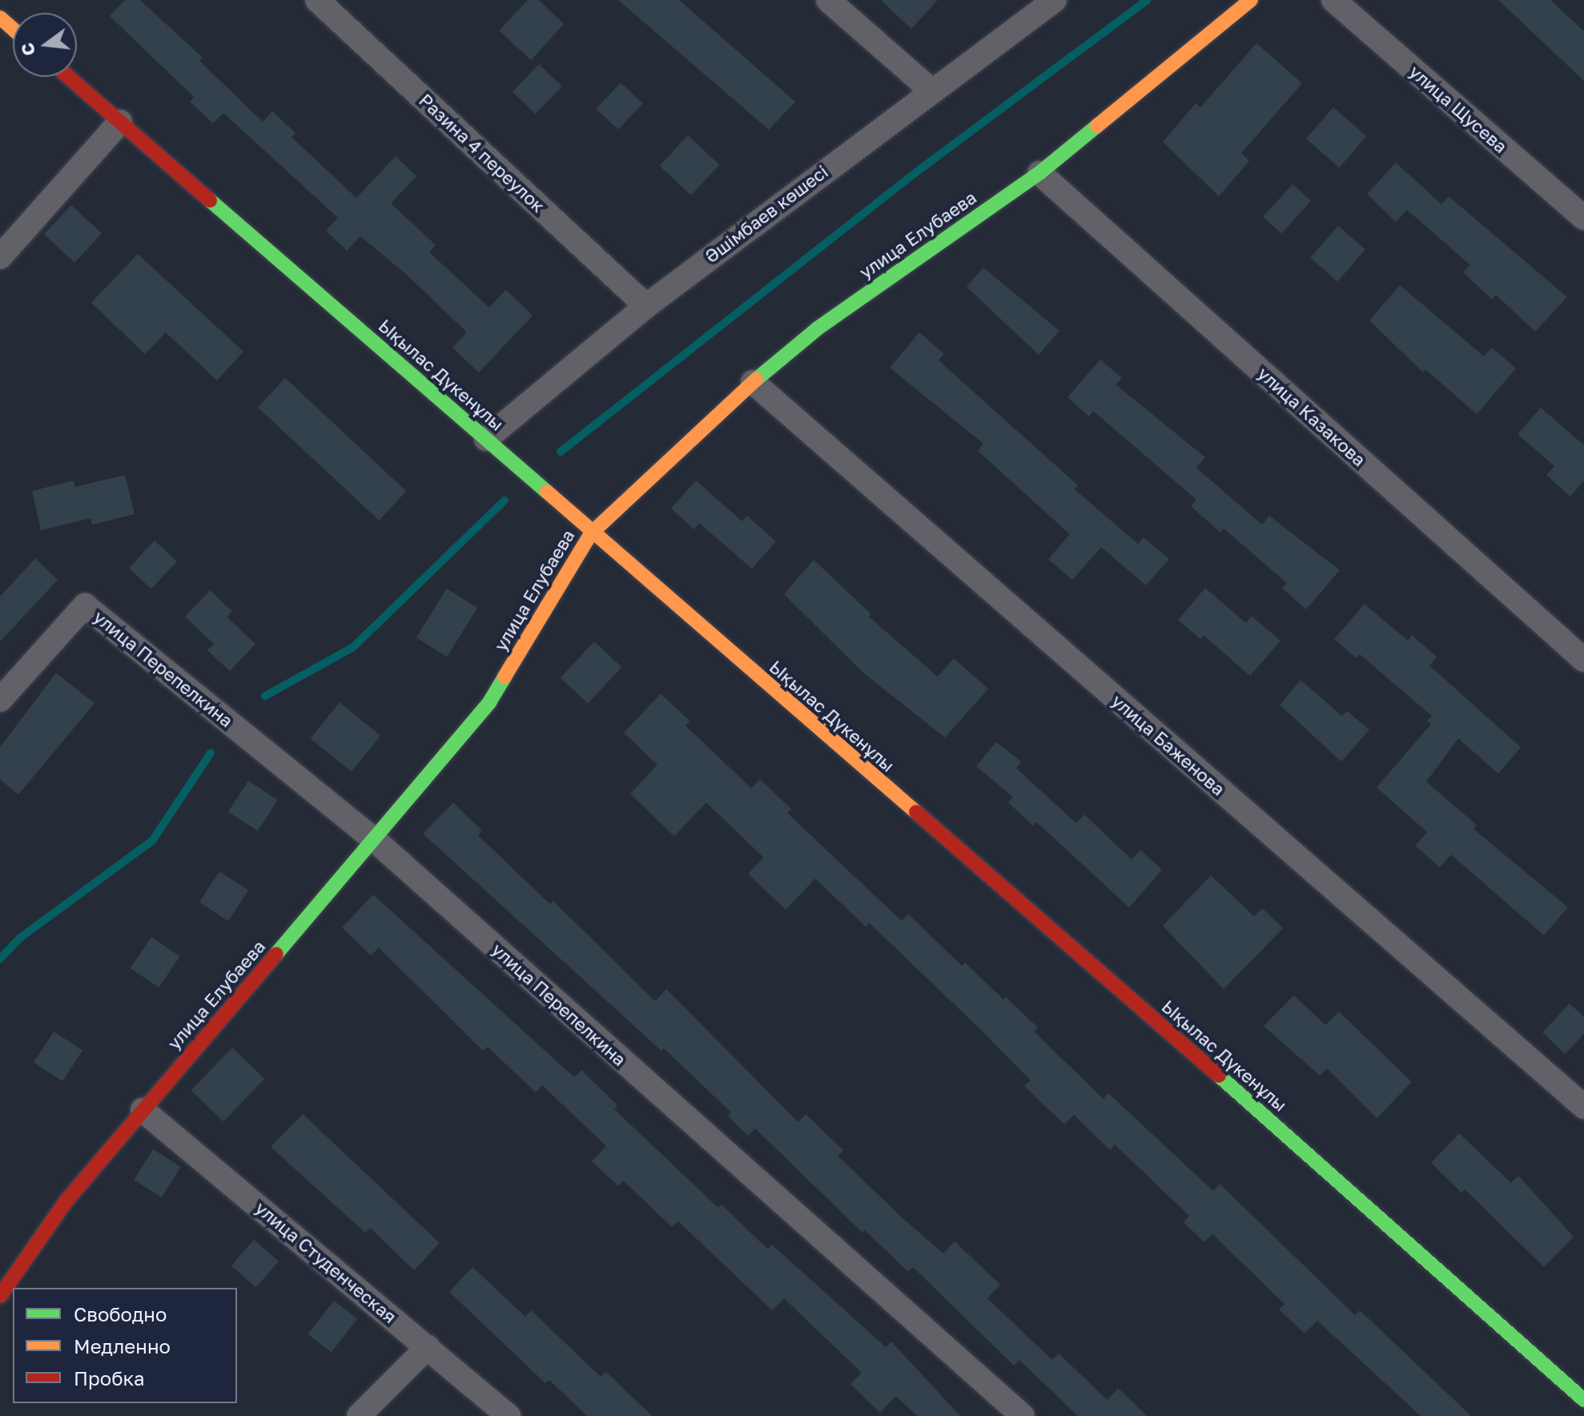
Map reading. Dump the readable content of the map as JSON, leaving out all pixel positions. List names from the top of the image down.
{
  "streets": {
    "street": [
      "улица Щусева",
      "Разина 4 переулок",
      "Әшімбаев көшесі",
      "улица Елубаева",
      "Ықылас Дүкенұлы",
      "улица Казакова",
      "улица Перепелкина",
      "улица Баженова",
      "улица Студенческая"
    ]
  },
  "crossings": [
    ["Разина 4 переулок", "Әшімбаев көшесі"],
    ["Әшімбаев көшесі", "Ықылас Дүкенұлы"],
    ["улица Елубаева", "Ықылас Дүкенұлы"],
    ["улица Елубаева", "улица Казакова"],
    ["улица Елубаева", "улица Перепелкина"],
    ["улица Елубаева", "улица Баженова"],
    ["улица Елубаева", "улица Студенческая"]
  ],
  "legend": ["Свободно", "Медленно", "Пробка"],
  "north": "left"
}
